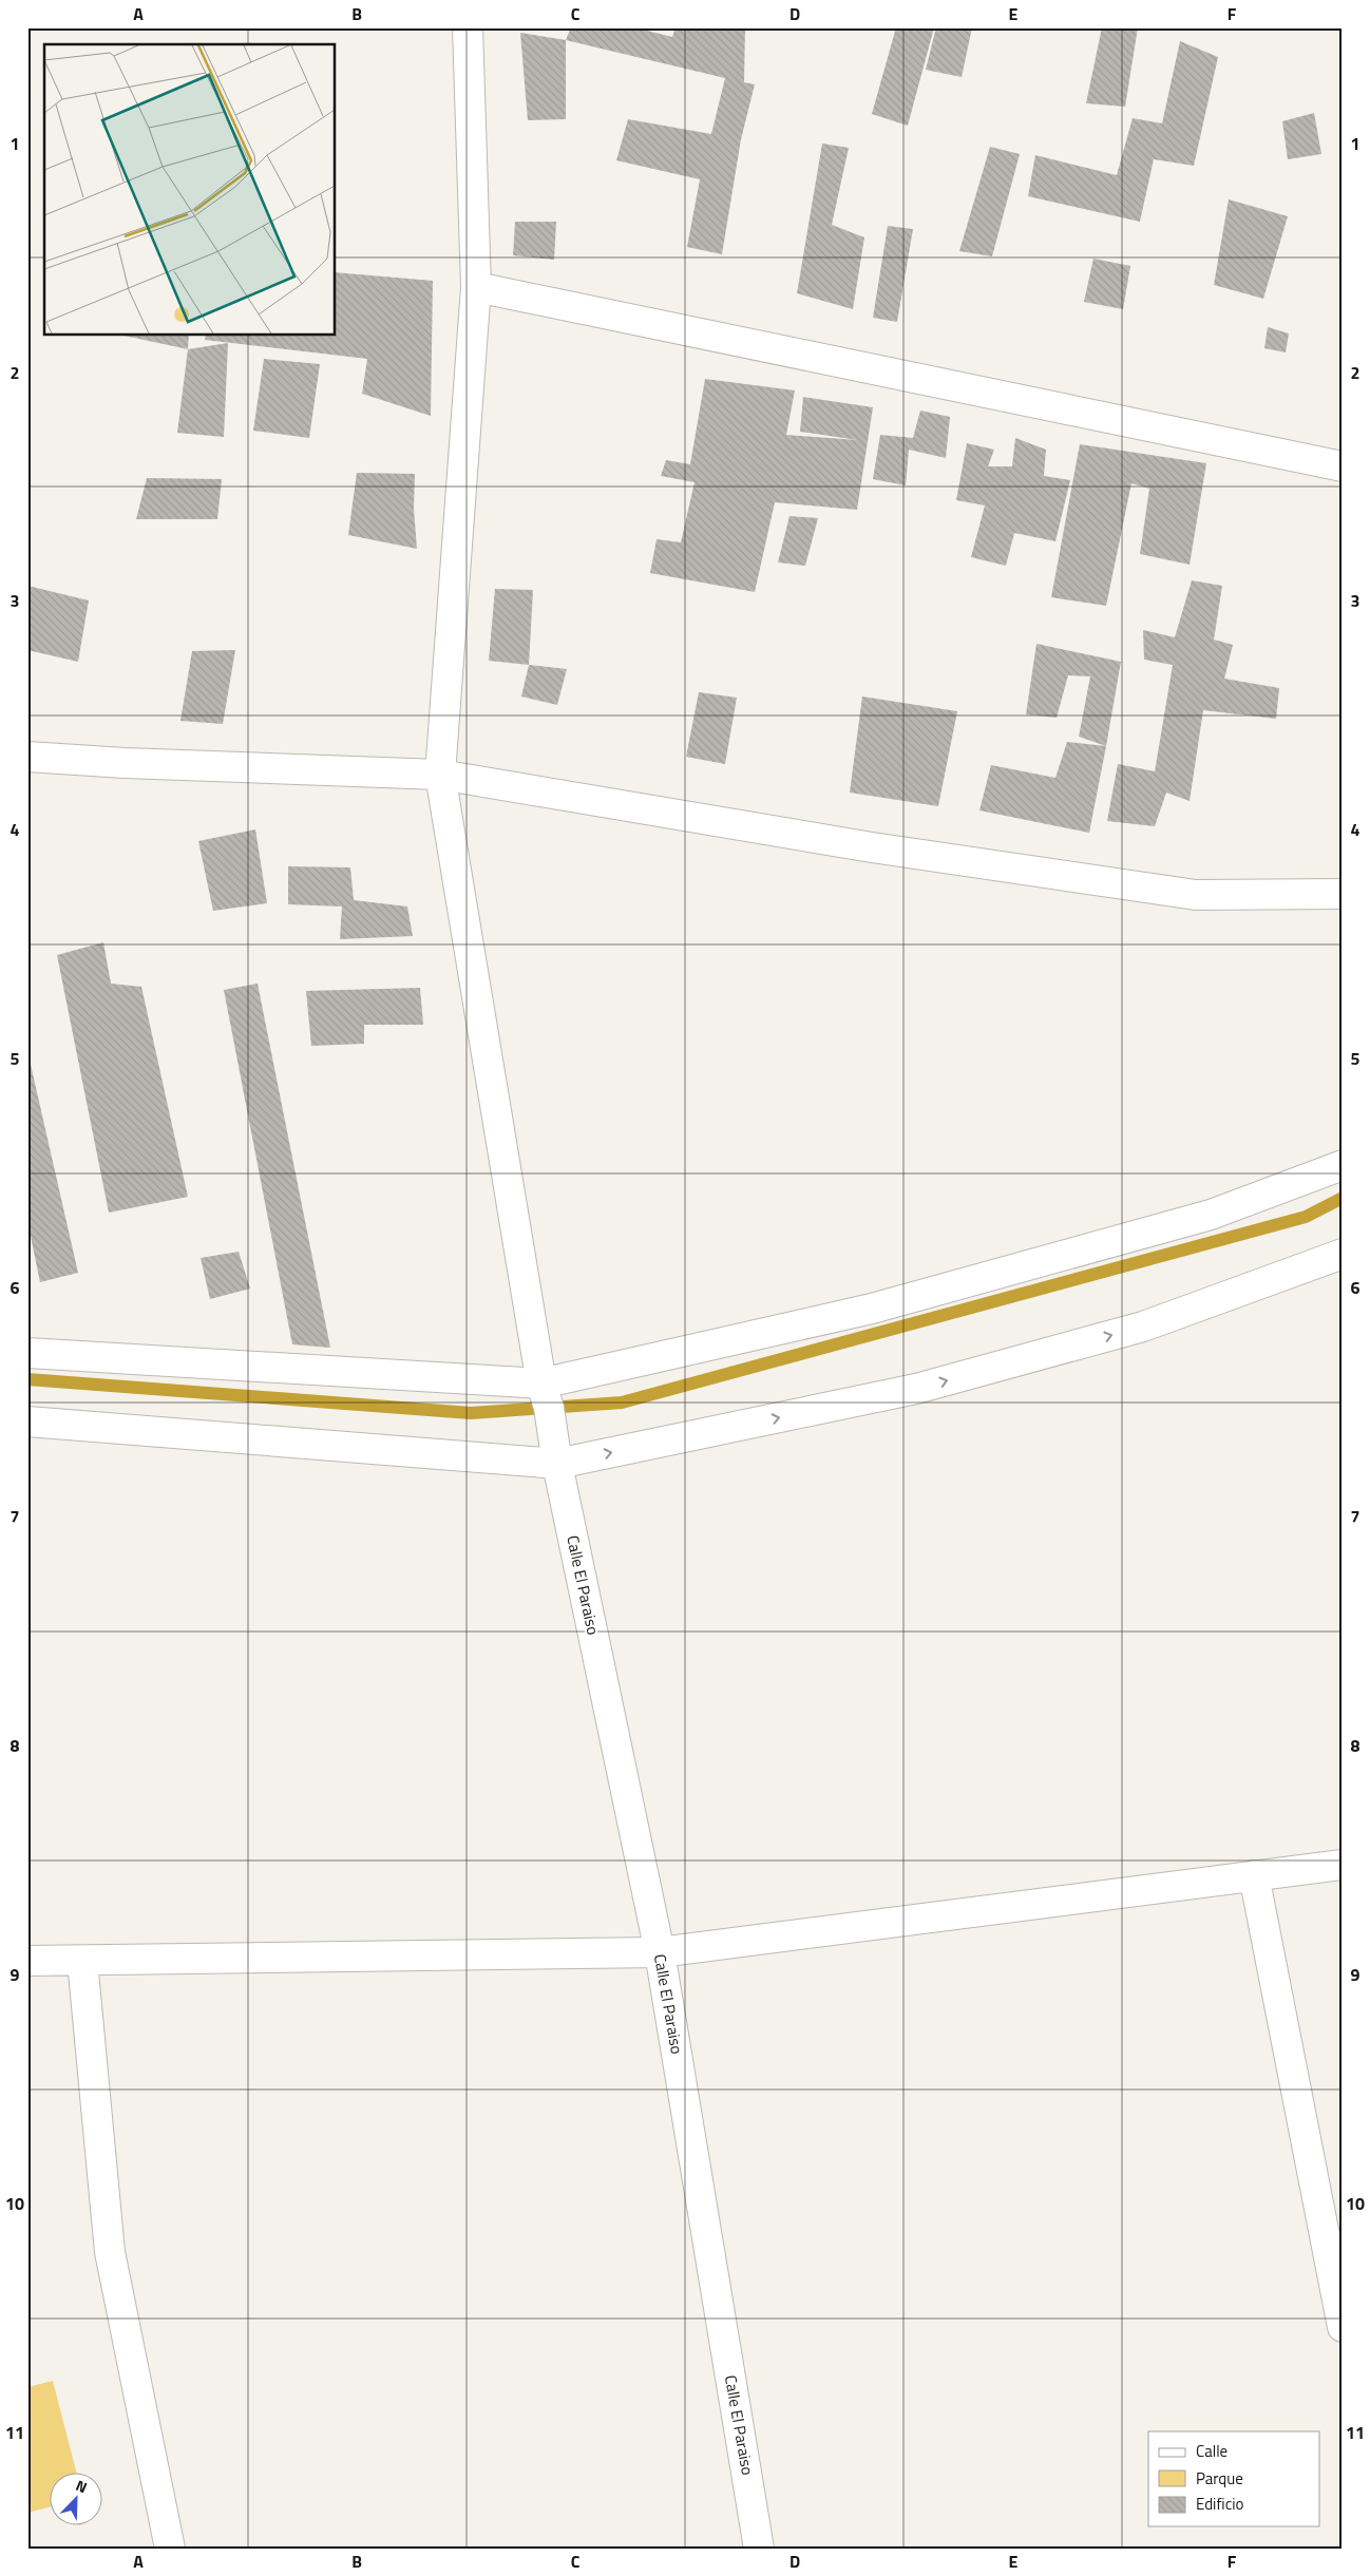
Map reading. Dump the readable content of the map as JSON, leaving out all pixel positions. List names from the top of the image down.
{
  "streets": {
    "street": ["Calle El Paraiso"]
  },
  "legend": ["Calle", "Parque", "Edificio"],
  "north": "top right",
  "grid": {
    "columns": [
      "A",
      "B",
      "C",
      "D",
      "E",
      "F"
    ],
    "rows": [
      "1",
      "2",
      "3",
      "4",
      "5",
      "6",
      "7",
      "8",
      "9",
      "10",
      "11"
    ]
  }
}
